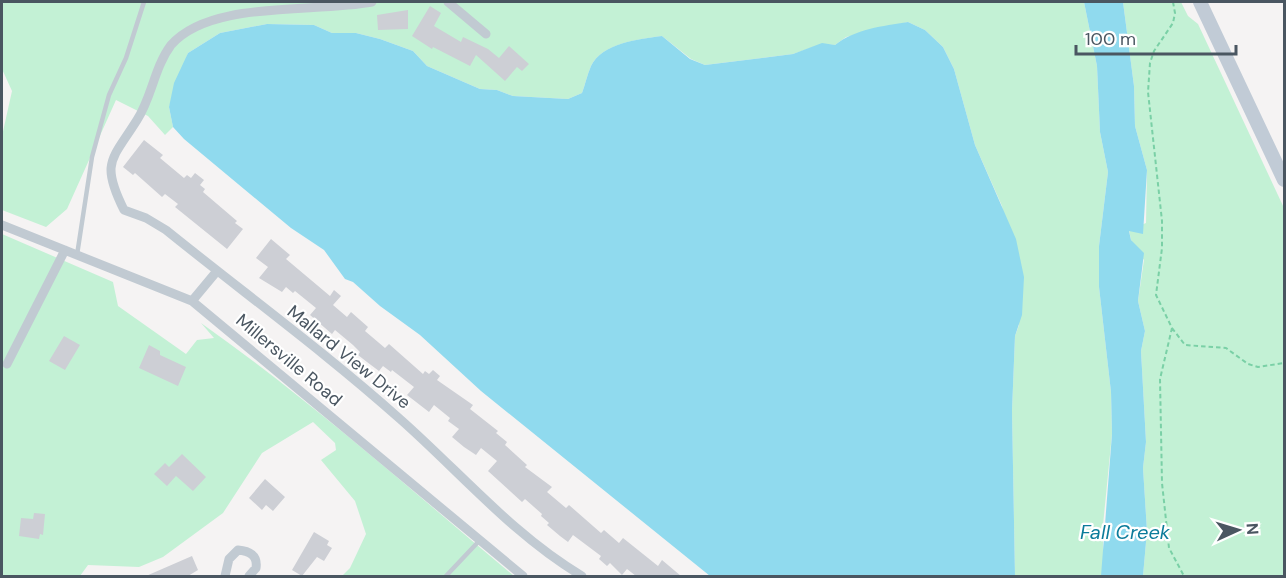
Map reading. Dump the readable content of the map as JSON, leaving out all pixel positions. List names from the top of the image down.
{
  "streets": {
    "street": ["Mallard View Drive", "Millersville Road"]
  },
  "water": ["Fall Creek"],
  "scale_bar": "100 m",
  "north": "right"
}
